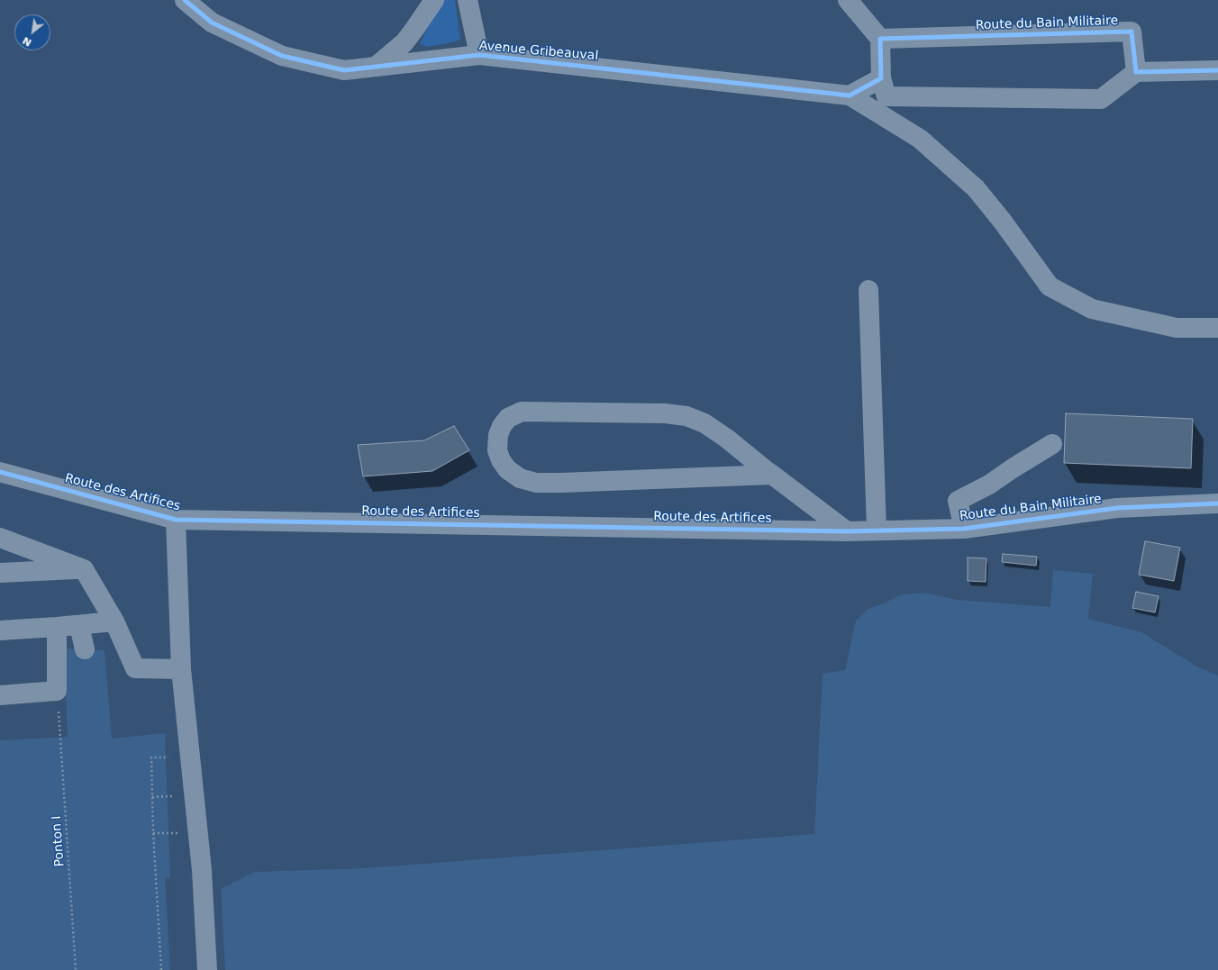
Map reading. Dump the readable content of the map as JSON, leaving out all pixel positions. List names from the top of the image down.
{
  "streets": {
    "street": ["Route du Bain Militaire", "Avenue Gribeauval", "Route des Artifices"],
    "path": ["Ponton I"]
  },
  "crossings": [
    ["Route du Bain Militaire", "Route des Artifices"]
  ],
  "north": "bottom left"
}
